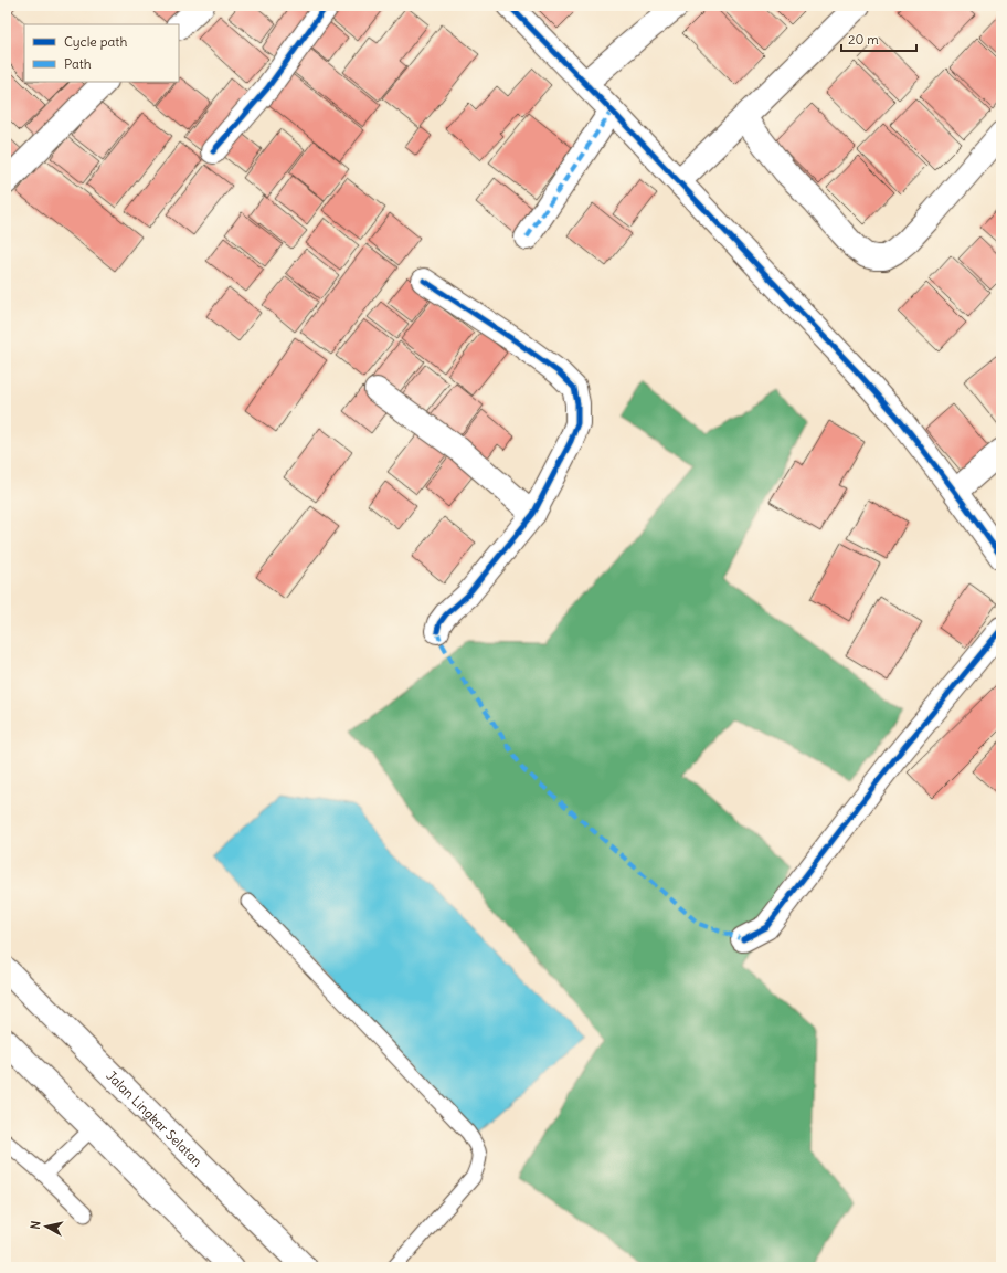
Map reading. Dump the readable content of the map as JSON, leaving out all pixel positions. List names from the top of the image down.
{
  "streets": {
    "main road": ["Jalan Lingkar Selatan"]
  },
  "legend": ["Cycle path", "Path"],
  "scale_bar": "20 m",
  "north": "left"
}
